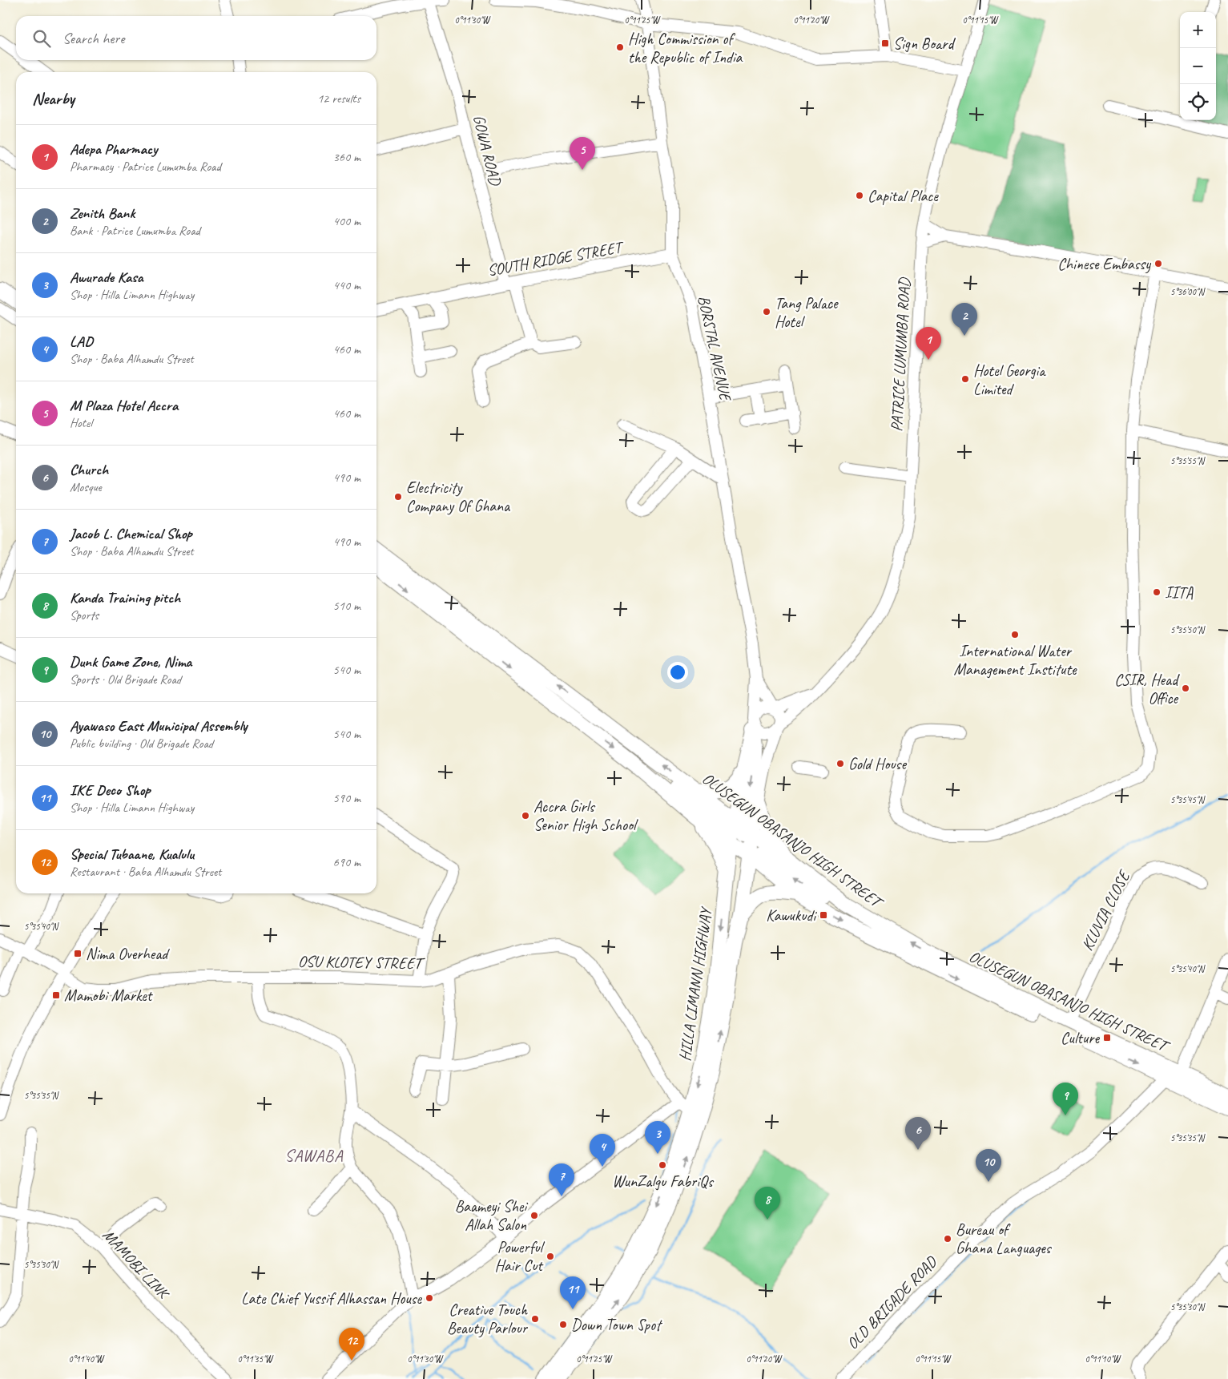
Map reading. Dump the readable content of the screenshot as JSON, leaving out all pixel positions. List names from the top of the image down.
{
  "streets": {
    "main road": ["OLUSEGUN OBASANJO HIGH STREET", "HILLA LIMANN HIGHWAY"],
    "street": [
      "GOWA ROAD",
      "SOUTH RIDGE STREET",
      "BORSTAL AVENUE",
      "PATRICE LUMUMBA ROAD",
      "KLUVIA CLOSE",
      "OSU KLOTEY STREET",
      "MAMOBI LINK",
      "OLD BRIGADE ROAD"
    ]
  },
  "crossings": [
    ["GOWA ROAD", "SOUTH RIDGE STREET"],
    ["SOUTH RIDGE STREET", "BORSTAL AVENUE"],
    ["BORSTAL AVENUE", "PATRICE LUMUMBA ROAD"],
    ["OLUSEGUN OBASANJO HIGH STREET", "KLUVIA CLOSE"],
    ["OLUSEGUN OBASANJO HIGH STREET", "HILLA LIMANN HIGHWAY"],
    ["OLUSEGUN OBASANJO HIGH STREET", "OLD BRIGADE ROAD"],
    ["OSU KLOTEY STREET", "HILLA LIMANN HIGHWAY"]
  ],
  "districts": ["SAWABA"],
  "places": {
    "transit": [
      "Sign Board",
      "Kawukudi",
      "Nima Overhead",
      "Mamobi Market",
      "Culture"
    ],
    "other": [
      "High Commission of the Republic of India",
      "Capital Place",
      "Chinese Embassy",
      "Tang Palace Hotel",
      "Hotel Georgia Limited",
      "Electricity Company Of Ghana",
      "IITA",
      "International Water Management Institute",
      "CSIR, Head Office",
      "Gold House",
      "Accra Girls Senior High School",
      "WunZalgu FabriQs",
      "Baameyi Shei Allah Salon",
      "Bureau of Ghana Languages",
      "Powerful Hair Cut",
      "Late Chief Yussif Alhassan House",
      "Creative Touch Beauty Parlour",
      "Down Town Spot"
    ]
  },
  "page": {
    "map_buttons": ["+", "−"],
    "search": "Search here",
    "heading": ["Nearby", "12 results"],
    "list": [
      {
        "mark": "1",
        "name": "Adepa Pharmacy",
        "note": "Pharmacy · Patrice Lumumba Road",
        "value": "360 m"
      },
      {
        "mark": "2",
        "name": "Zenith Bank",
        "note": "Bank · Patrice Lumumba Road",
        "value": "400 m"
      },
      {
        "mark": "3",
        "name": "Awurade Kasa",
        "note": "Shop · Hilla Limann Highway",
        "value": "440 m"
      },
      {
        "mark": "4",
        "name": "LAD",
        "note": "Shop · Baba Alhamdu Street",
        "value": "460 m"
      },
      {
        "mark": "5",
        "name": "M Plaza Hotel Accra",
        "note": "Hotel",
        "value": "460 m"
      },
      {
        "mark": "6",
        "name": "Church",
        "note": "Mosque",
        "value": "490 m"
      },
      {
        "mark": "7",
        "name": "Jacob L. Chemical Shop",
        "note": "Shop · Baba Alhamdu Street",
        "value": "490 m"
      },
      {
        "mark": "8",
        "name": "Kanda Training pitch",
        "note": "Sports",
        "value": "510 m"
      },
      {
        "mark": "9",
        "name": "Dunk Game Zone, Nima",
        "note": "Sports · Old Brigade Road",
        "value": "540 m"
      },
      {
        "mark": "10",
        "name": "Ayawaso East Municipal Assembly",
        "note": "Public building · Old Brigade Road",
        "value": "540 m"
      },
      {
        "mark": "11",
        "name": "IKE Deco Shop",
        "note": "Shop · Hilla Limann Highway",
        "value": "590 m"
      },
      {
        "mark": "12",
        "name": "Special Tubaane, Kualulu",
        "note": "Restaurant · Baba Alhamdu Street",
        "value": "690 m"
      }
    ],
    "pins": [
      "5",
      "2",
      "1",
      "9",
      "6",
      "3",
      "4",
      "10",
      "7",
      "8",
      "11",
      "12"
    ]
  },
  "coordinates": [
    "0°11'30\"W",
    "0°11'25\"W",
    "0°11'20\"W",
    "0°11'15\"W",
    "5°36'00\"N",
    "5°35'55\"N",
    "5°35'50\"N",
    "5°35'45\"N",
    "5°35'40\"N",
    "5°35'35\"N",
    "5°35'30\"N",
    "0°11'40\"W",
    "0°11'35\"W",
    "0°11'10\"W"
  ]
}
